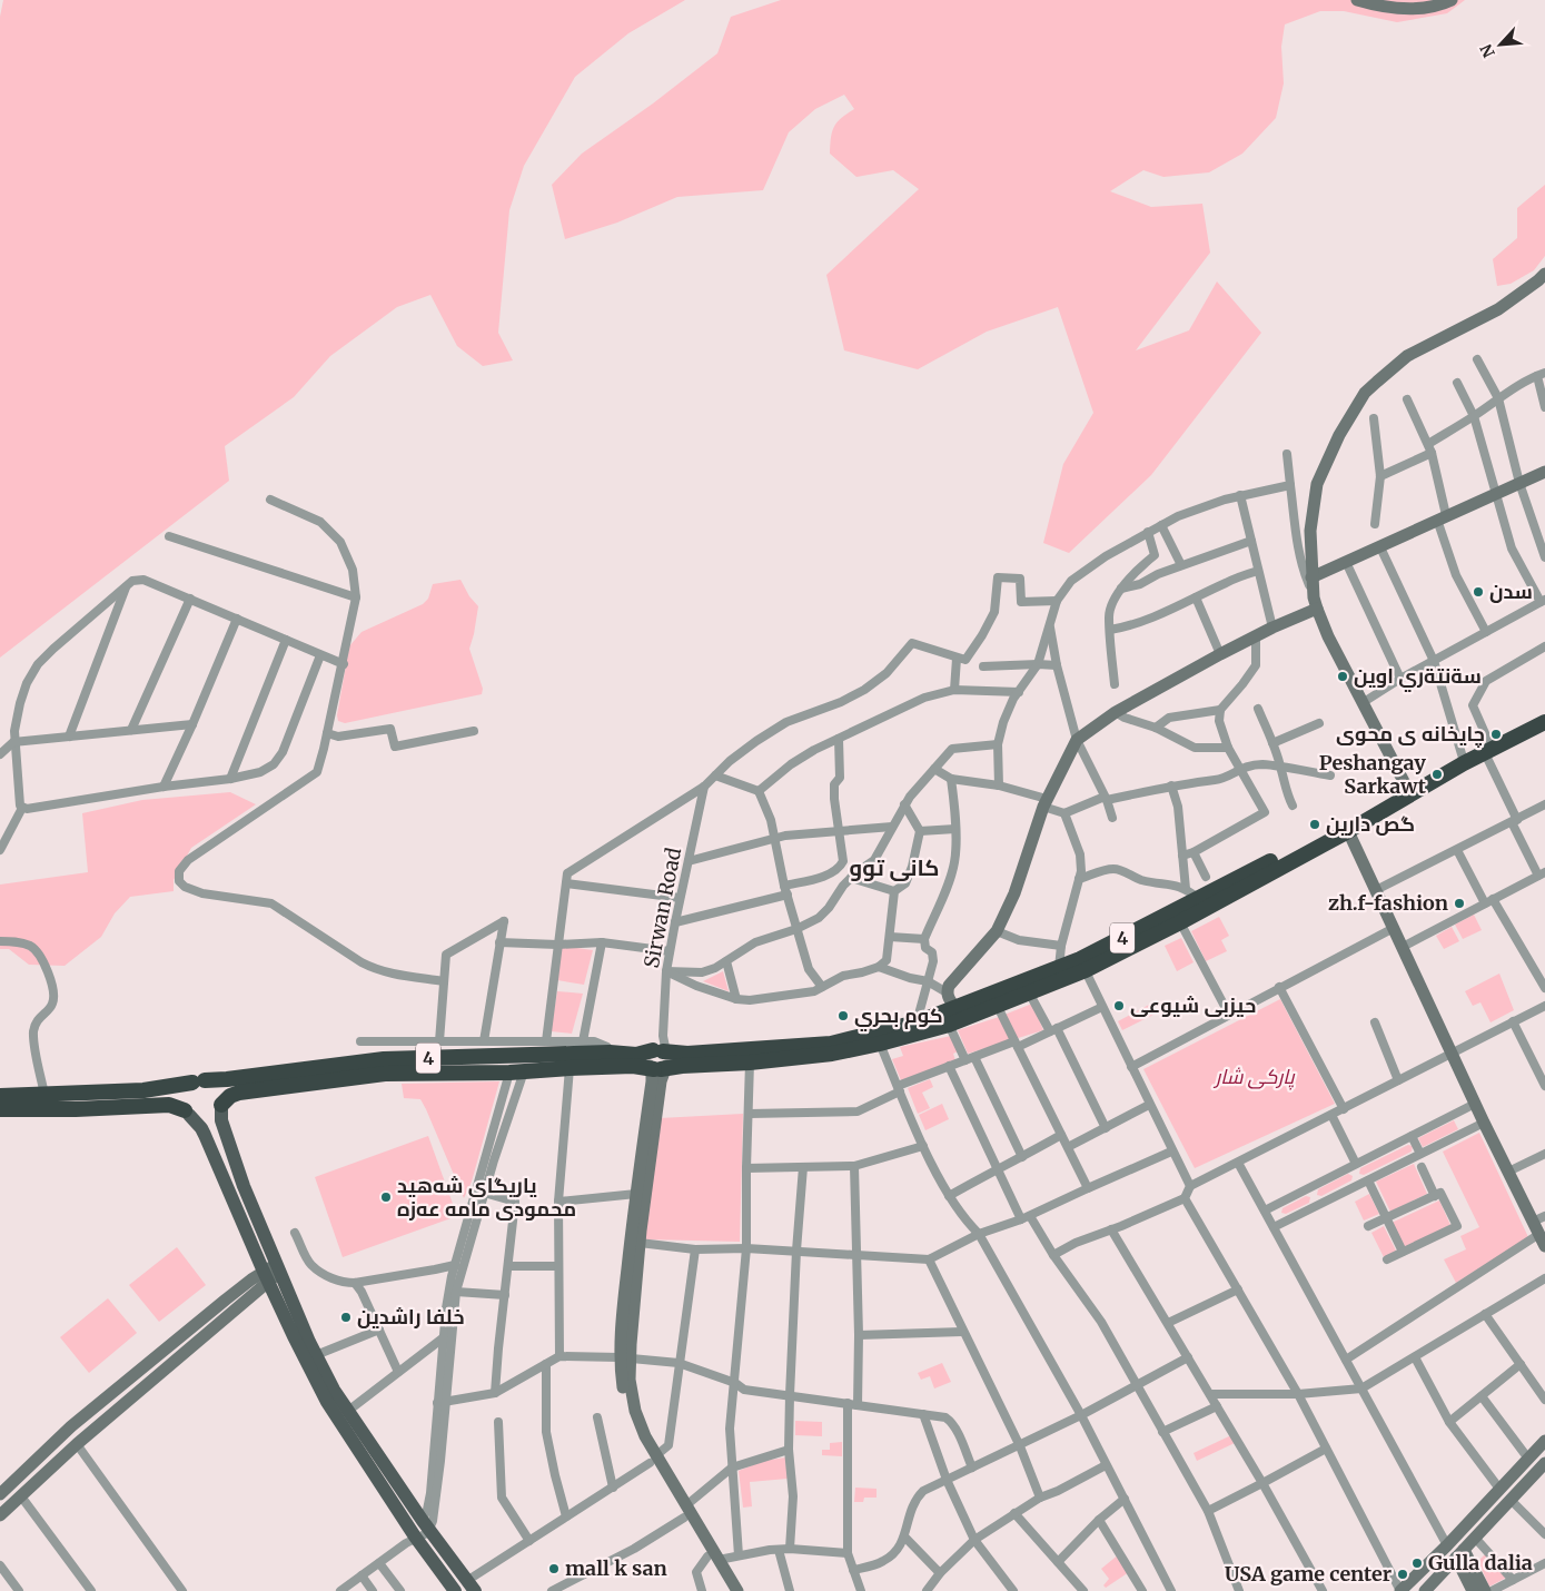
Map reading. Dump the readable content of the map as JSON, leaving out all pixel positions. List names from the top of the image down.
{
  "streets": {
    "highway": ["4"],
    "street": ["Sirwan Road"]
  },
  "crossings": [
    ["Sirwan Road", "4"]
  ],
  "districts": ["کانی توو"],
  "parks": ["پاركى شار"],
  "places": [
    "سدن",
    "سةنتةري اوين",
    "چايخانه ى محوى",
    "Peshangay Sarkawt",
    "گص دارین",
    "zh.f-fashion",
    "حیزبی شیوعی",
    "کوم بحري",
    "یاریگاى شه‌هید محمودى مامه‌ عه‌زه",
    "خلفا راشدين",
    "Gulla dalia",
    "mall k san",
    "USA game center"
  ],
  "north": "bottom left"
}
